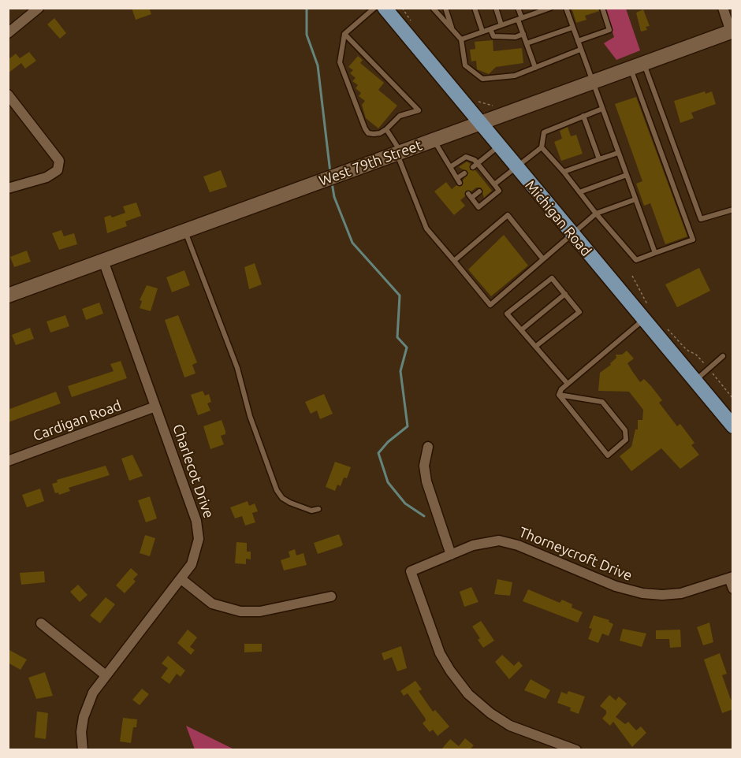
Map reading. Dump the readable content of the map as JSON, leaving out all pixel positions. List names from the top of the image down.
{
  "streets": {
    "main road": ["West 79th Street", "Michigan Road"],
    "street": ["Cardigan Road", "Charlecot Drive", "Thorneycroft Drive"]
  },
  "crossings": [
    ["West 79th Street", "Michigan Road"],
    ["West 79th Street", "Charlecot Drive"],
    ["Cardigan Road", "Charlecot Drive"]
  ]
}
